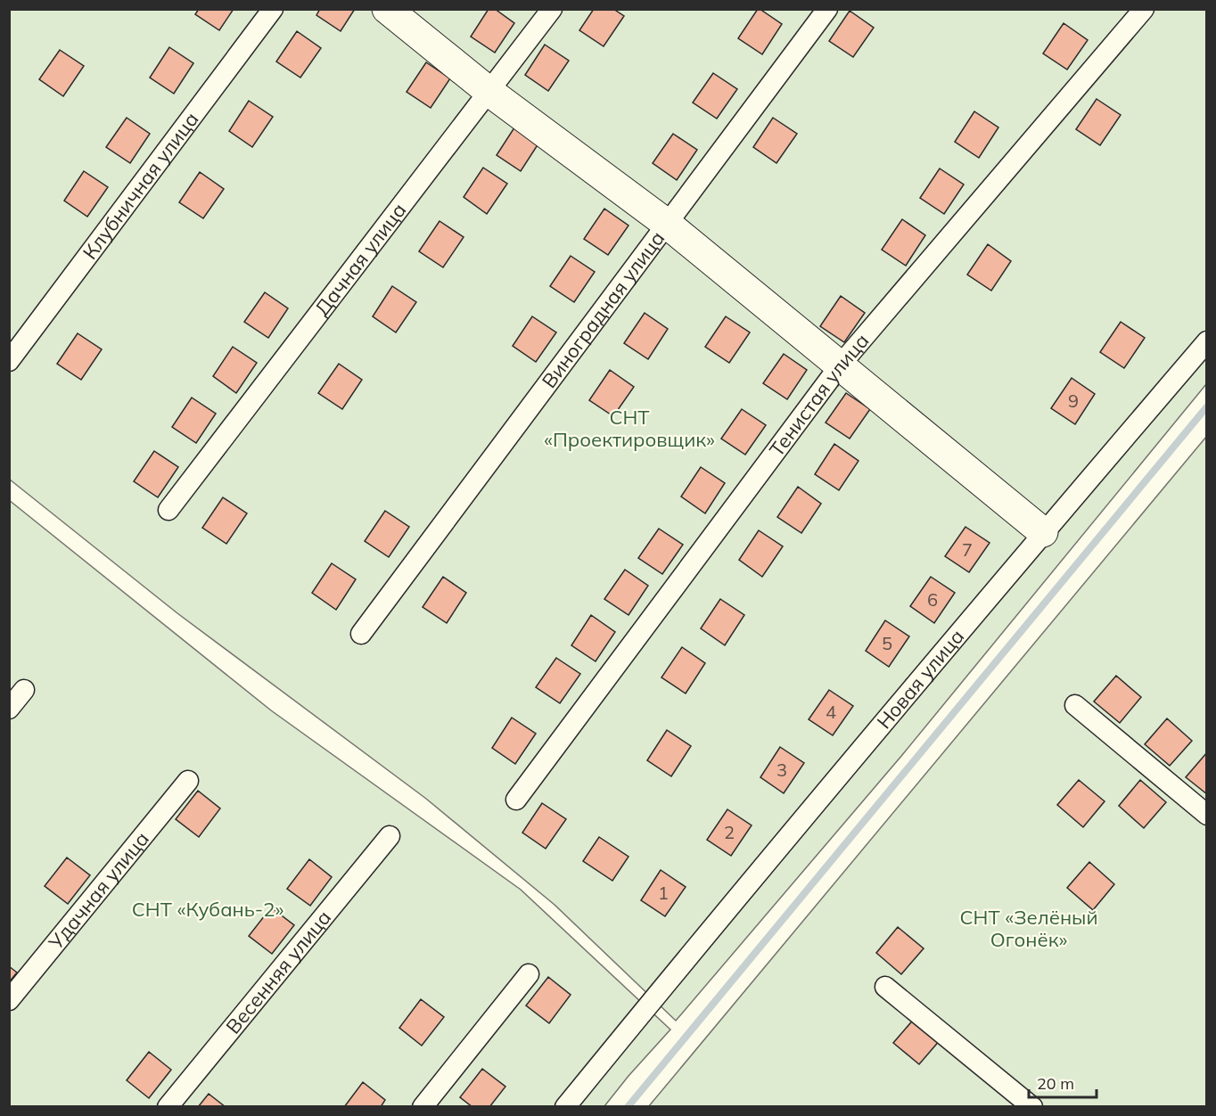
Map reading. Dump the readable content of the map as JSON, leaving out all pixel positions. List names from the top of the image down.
{
  "streets": {
    "street": [
      "Клубничная улица",
      "Дачная улица",
      "Виноградная улица",
      "Тенистая улица",
      "Новая улица",
      "Удачная улица",
      "Весенняя улица"
    ]
  },
  "parks": ["СНТ «Проектировщик»", "СНТ «Кубань-2»", "СНТ «Зелёный Огонёк»"],
  "house_numbers": [
    "9",
    "7",
    "6",
    "5",
    "4",
    "3",
    "2",
    "1"
  ],
  "scale_bar": "20 m"
}
